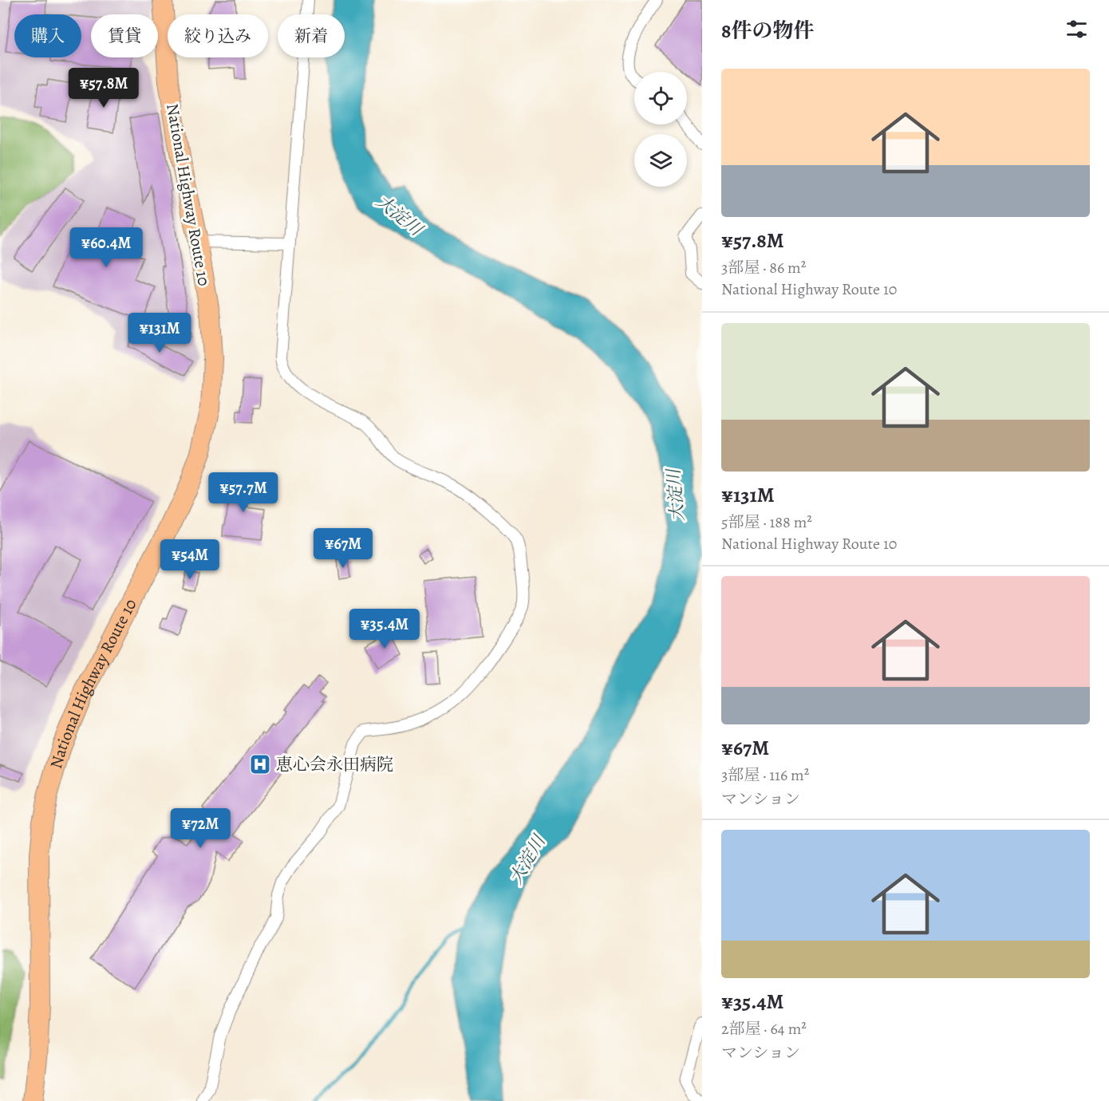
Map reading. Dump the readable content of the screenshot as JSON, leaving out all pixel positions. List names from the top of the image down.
{
  "streets": {
    "highway": ["National Highway Route 10"]
  },
  "water": ["大淀川"],
  "places": {
    "hospital": ["恵心会永田病院"]
  },
  "page": {
    "heading": "8件の物件",
    "chip": [
      "購入",
      "賃貸",
      "絞り込み",
      "新着"
    ],
    "list": [
      {
        "name": "¥57.8M",
        "note": "3部屋 · 86 m² · National Highway Route 10"
      },
      {
        "name": "¥131M",
        "note": "5部屋 · 188 m² · National Highway Route 10"
      },
      {
        "name": "¥67M",
        "note": "3部屋 · 116 m² · マンション"
      },
      {
        "name": "¥35.4M",
        "note": "2部屋 · 64 m² · マンション"
      }
    ],
    "price": [
      "¥57.8M",
      "¥60.4M",
      "¥131M",
      "¥57.7M",
      "¥67M",
      "¥54M",
      "¥35.4M",
      "¥72M"
    ]
  }
}
